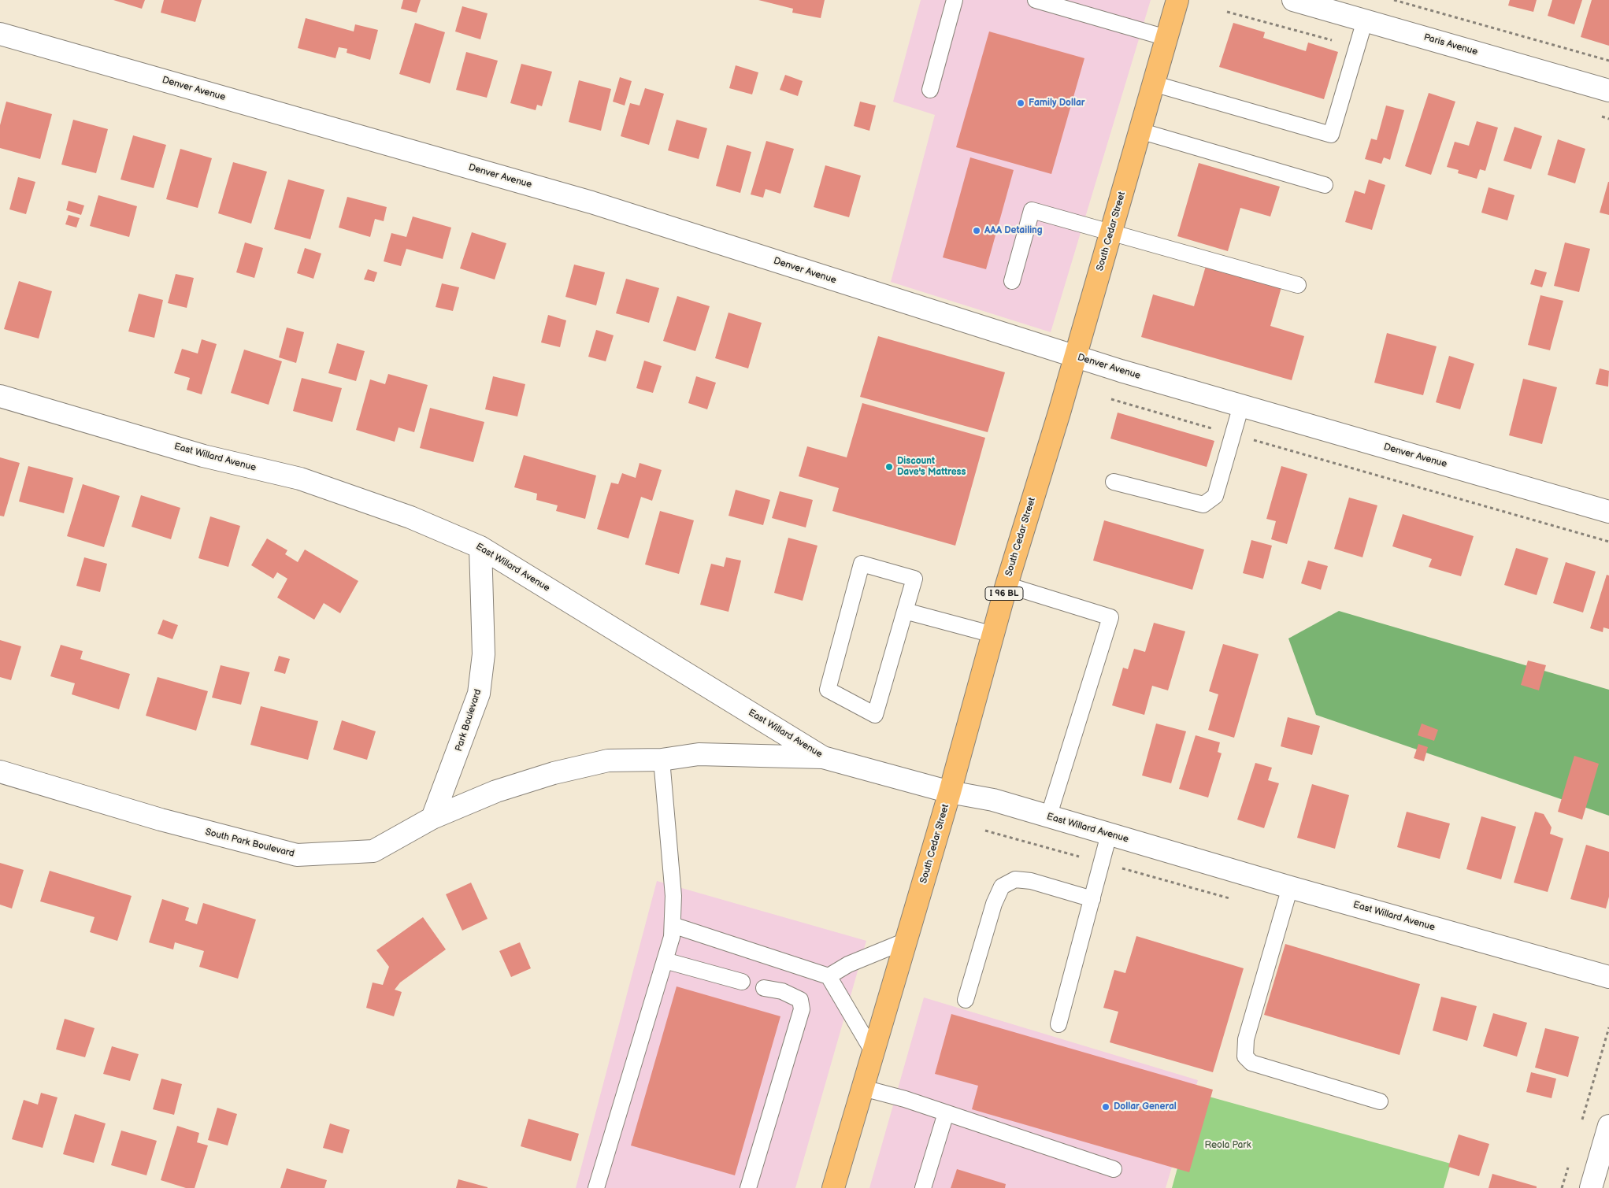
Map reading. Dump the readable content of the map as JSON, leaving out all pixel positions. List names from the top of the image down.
{
  "streets": {
    "main road": ["South Cedar Street", "I 96 BL"],
    "street": [
      "Paris Avenue",
      "Denver Avenue",
      "East Willard Avenue",
      "Park Boulevard",
      "South Park Boulevard"
    ]
  },
  "crossings": [
    ["Denver Avenue", "South Cedar Street"],
    ["South Cedar Street", "East Willard Avenue"],
    ["East Willard Avenue", "Park Boulevard"],
    ["Park Boulevard", "South Park Boulevard"]
  ],
  "parks": ["Reola Park"],
  "places": [
    "Family Dollar",
    "AAA Detailing",
    "Discount Dave's Mattress",
    "Dollar General"
  ]
}
